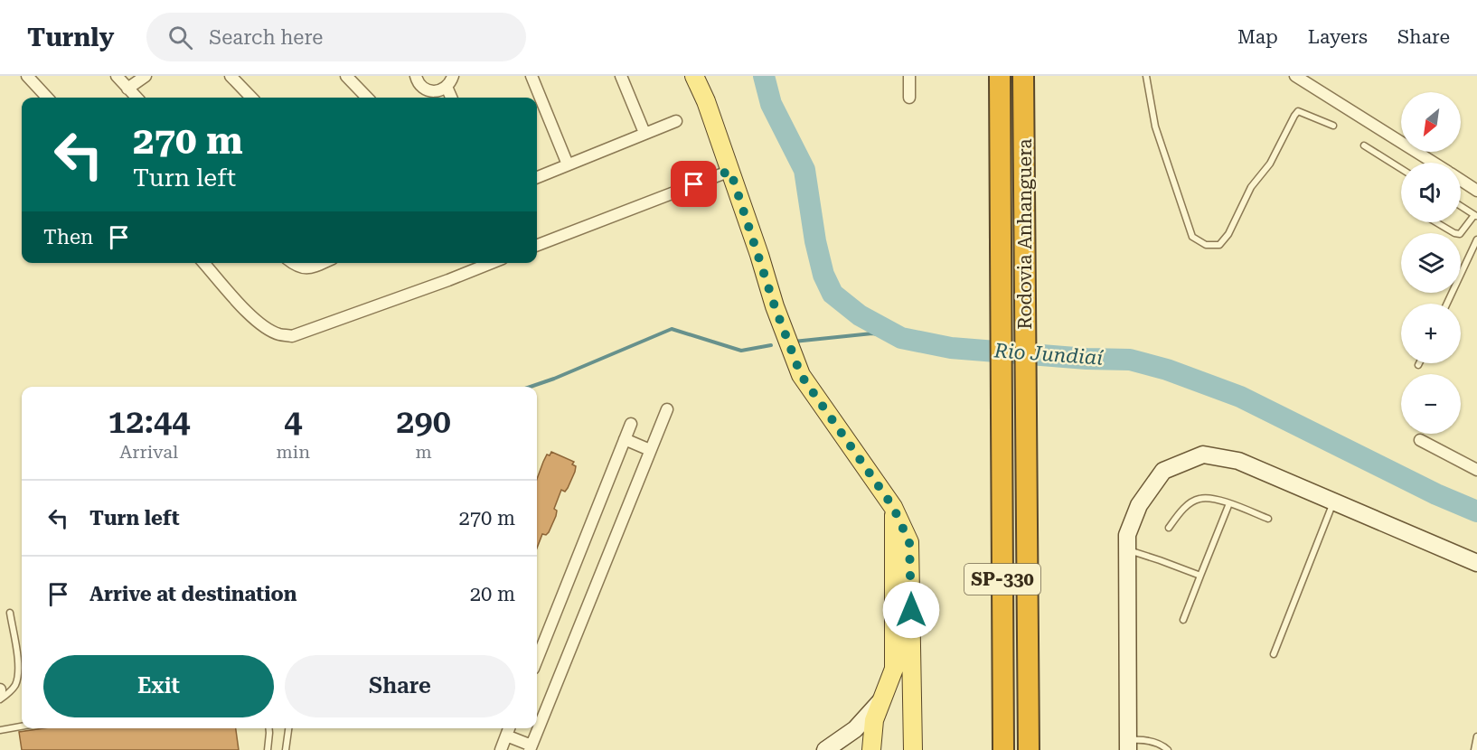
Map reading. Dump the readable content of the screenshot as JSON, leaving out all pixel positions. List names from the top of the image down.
{
  "streets": {
    "highway": ["Rodovia Anhanguera", "SP-330"]
  },
  "water": ["Rio Jundiaí"],
  "north": "bottom left",
  "page": {
    "header": "Turnly",
    "search": "Search here",
    "nav": ["Map", "Layers", "Share"],
    "map_buttons": ["+", "−"],
    "turn": ["270 m", "Turn left"],
    "then": "Then",
    "eta": [
      "12:44",
      "Arrival",
      "4",
      "min",
      "290",
      "m"
    ],
    "list": [
      {
        "name": "Turn left",
        "value": "270 m"
      },
      {
        "name": "Arrive at destination",
        "value": "20 m"
      }
    ],
    "buttons": ["Exit", "Share"]
  }
}
